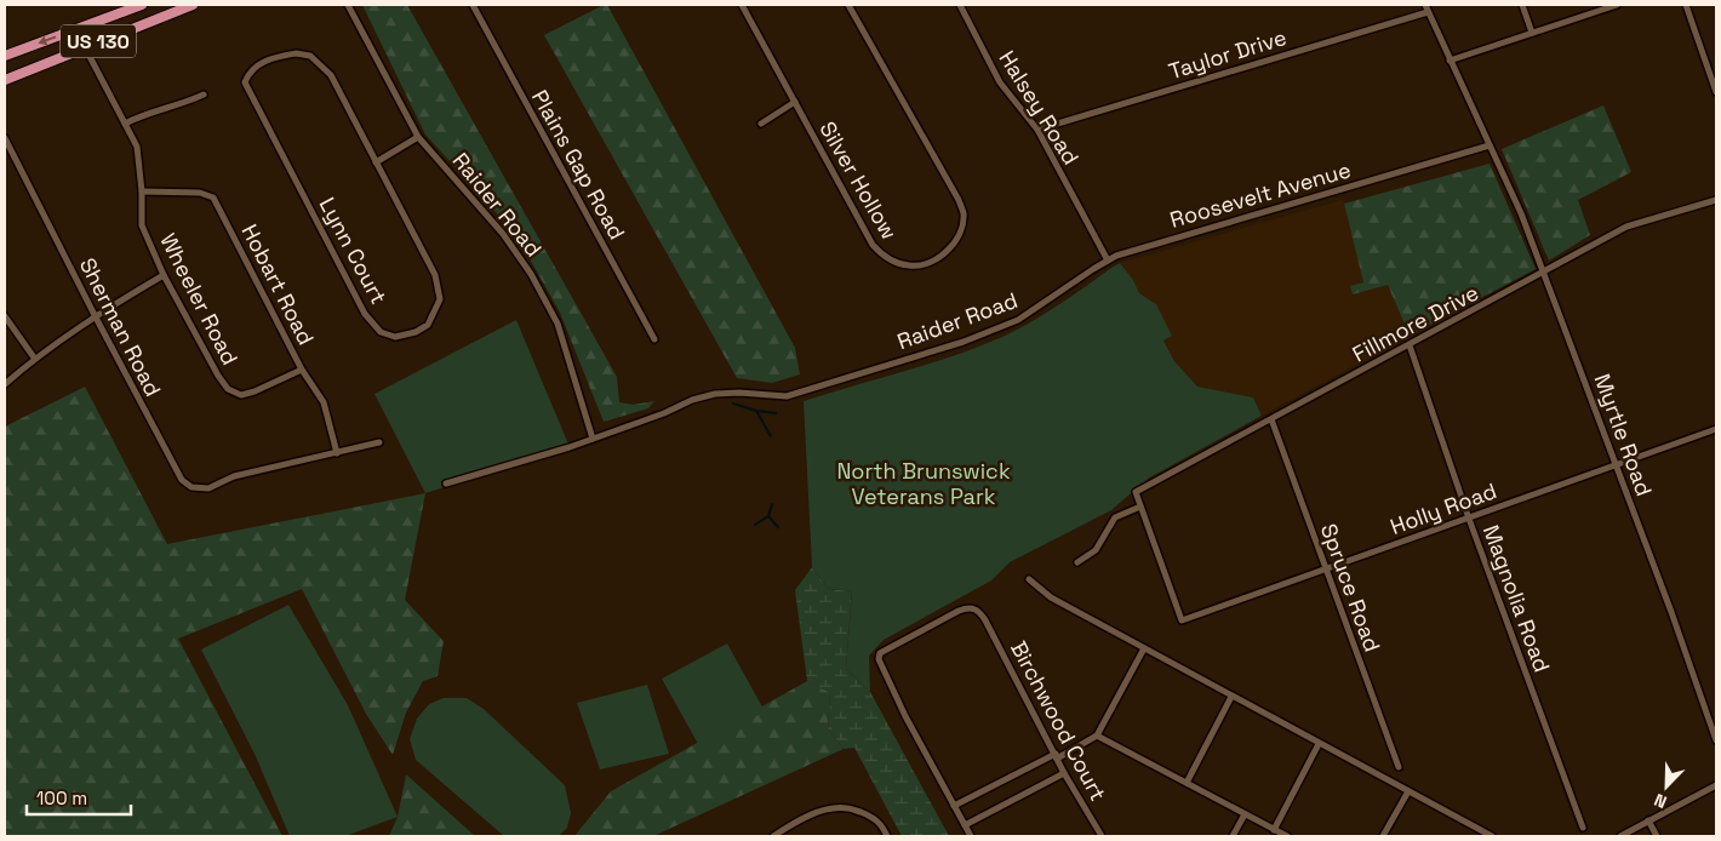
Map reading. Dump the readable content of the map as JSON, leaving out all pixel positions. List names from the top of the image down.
{
  "streets": {
    "highway": ["US 130"],
    "street": [
      "Taylor Drive",
      "Halsey Road",
      "Plains Gap Road",
      "Silver Hollow",
      "Roosevelt Avenue",
      "Raider Road",
      "Lynn Court",
      "Hobart Road",
      "Wheeler Road",
      "Fillmore Drive",
      "Sherman Road",
      "Myrtle Road",
      "Holly Road",
      "Spruce Road",
      "Magnolia Road",
      "Birchwood Court"
    ]
  },
  "crossings": [
    ["US 130", "Wheeler Road"],
    ["Taylor Drive", "Halsey Road"],
    ["Taylor Drive", "Myrtle Road"],
    ["Halsey Road", "Roosevelt Avenue"],
    ["Roosevelt Avenue", "Raider Road"],
    ["Roosevelt Avenue", "Myrtle Road"],
    ["Hobart Road", "Wheeler Road"],
    ["Hobart Road", "Sherman Road"],
    ["Fillmore Drive", "Myrtle Road"],
    ["Fillmore Drive", "Holly Road"],
    ["Fillmore Drive", "Spruce Road"],
    ["Fillmore Drive", "Magnolia Road"],
    ["Myrtle Road", "Holly Road"],
    ["Holly Road", "Spruce Road"],
    ["Holly Road", "Magnolia Road"]
  ],
  "parks": ["North Brunswick Veterans Park"],
  "scale_bar": "100 m",
  "north": "bottom left"
}
